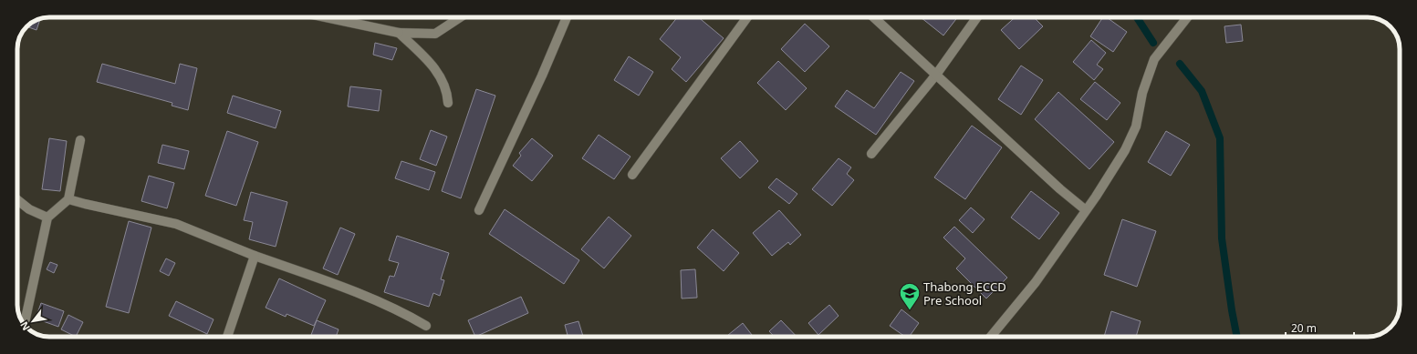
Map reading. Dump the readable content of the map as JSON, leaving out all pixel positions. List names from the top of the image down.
{
  "places": {
    "school or university": ["Thabong ECCD Pre School"]
  },
  "scale_bar": "20 m",
  "north": "bottom left"
}
